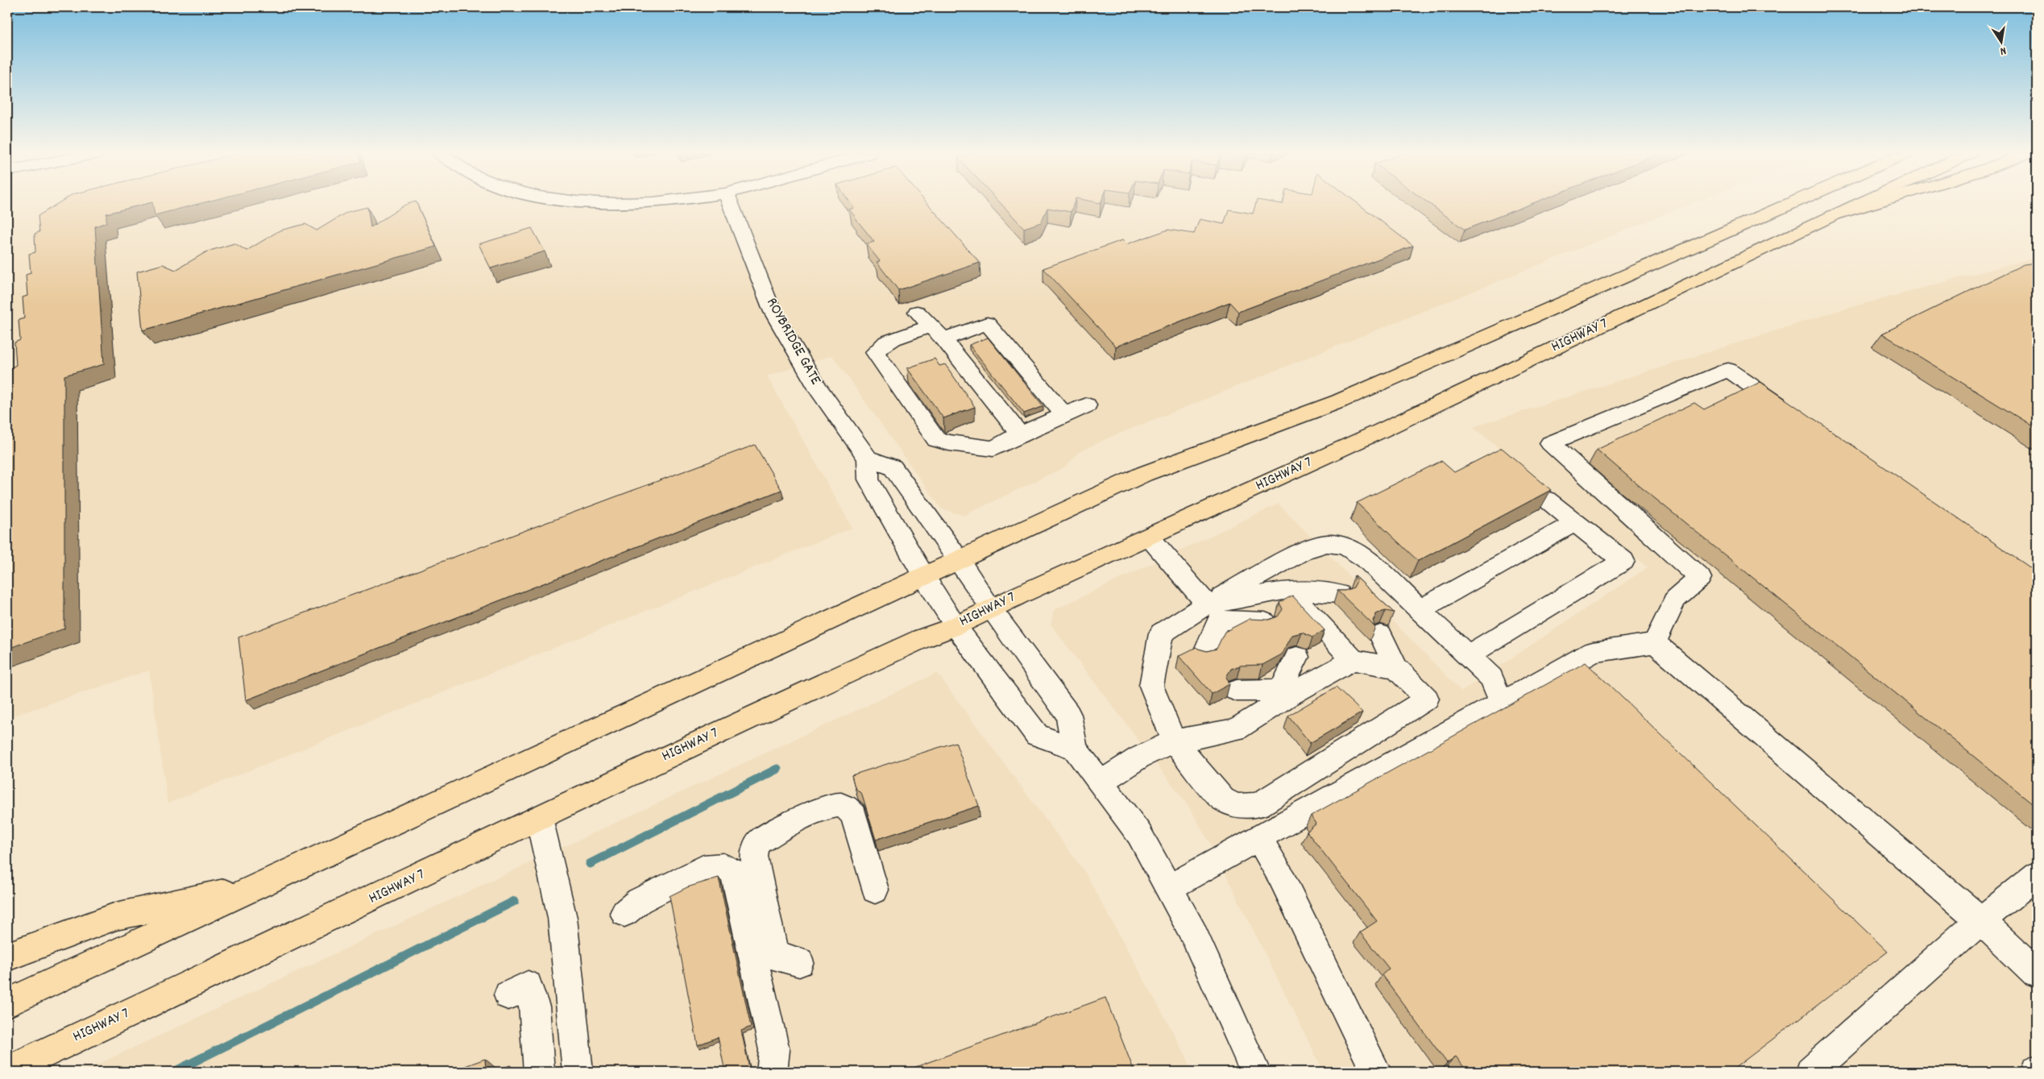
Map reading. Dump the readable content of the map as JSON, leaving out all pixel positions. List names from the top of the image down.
{
  "streets": {
    "main road": ["HIGHWAY 7"],
    "street": ["ROYBRIDGE GATE"]
  },
  "north": "bottom"
}
